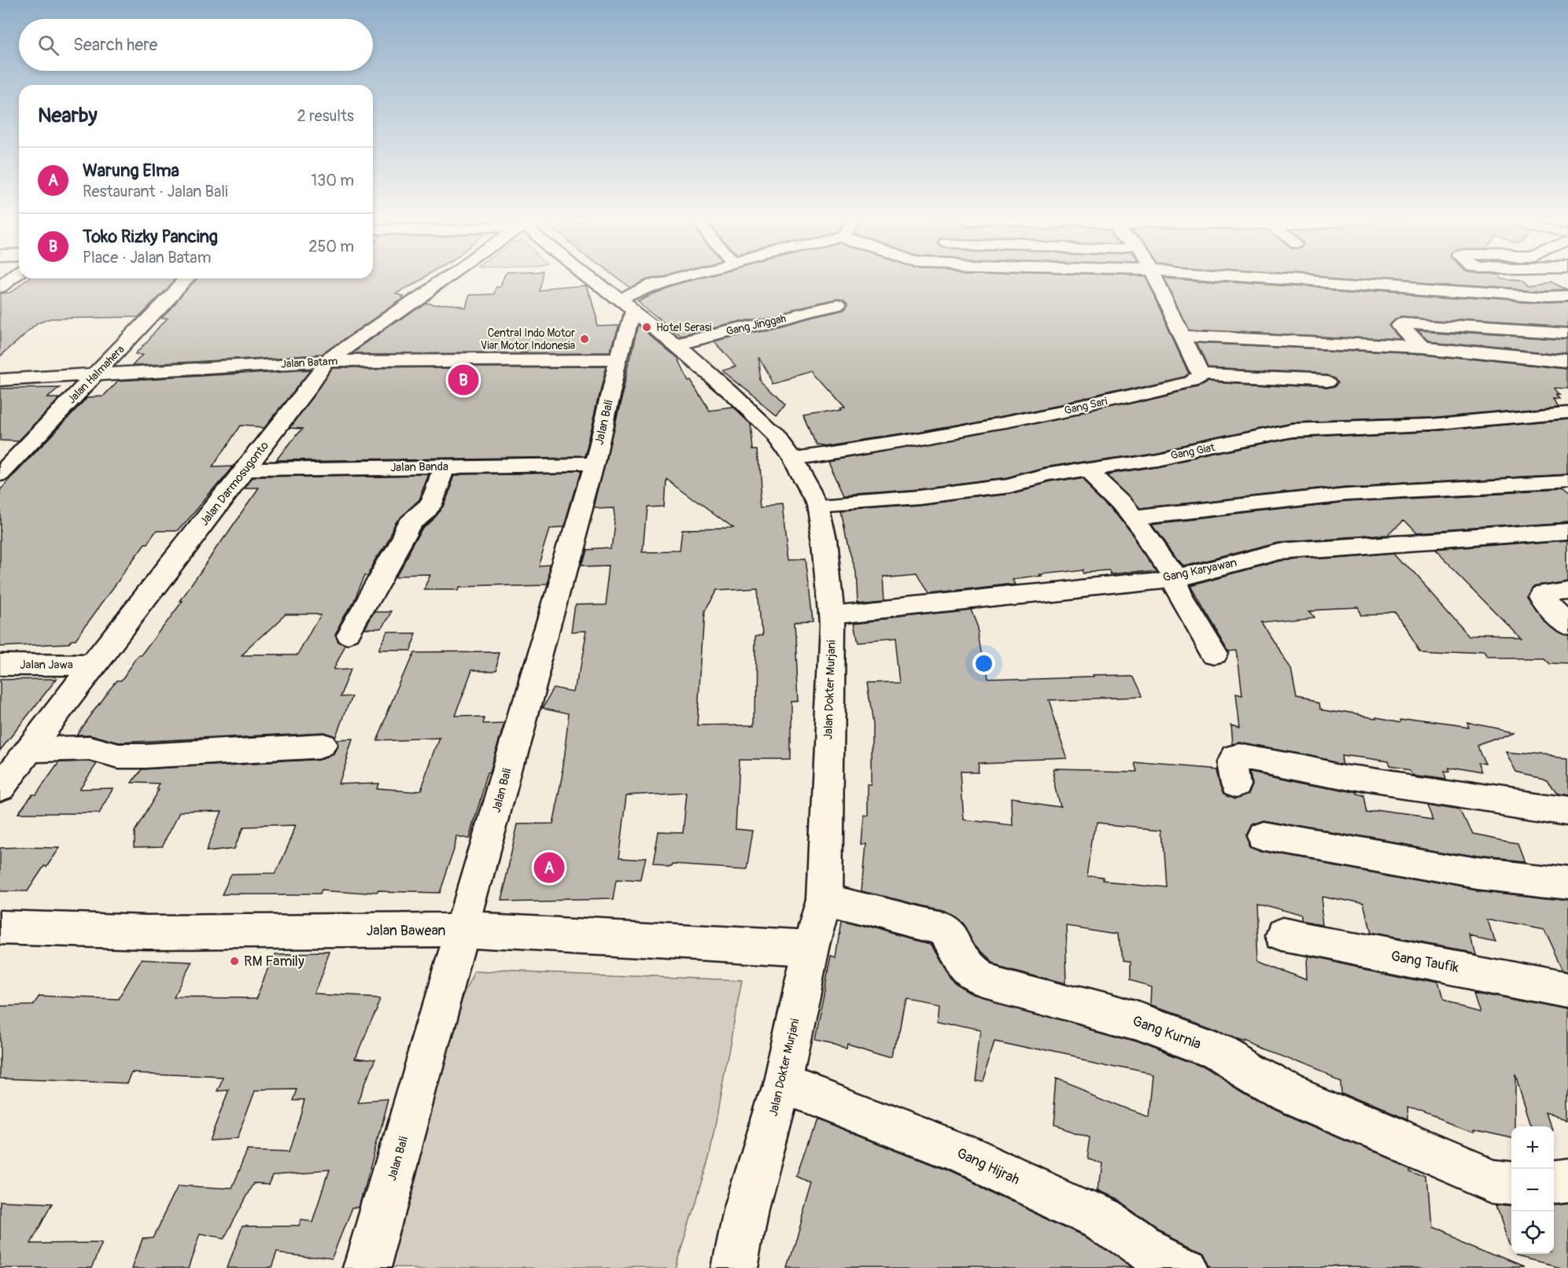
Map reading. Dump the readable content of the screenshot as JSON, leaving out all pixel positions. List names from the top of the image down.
{
  "streets": {
    "street": [
      "Gang Jinggah",
      "Jalan Batam",
      "Jalan Halmahera",
      "Gang Sari",
      "Jalan Bali",
      "Gang Giat",
      "Jalan Banda",
      "Jalan Darmosugonto",
      "Gang Karyawan",
      "Jalan Jawa",
      "Jalan Dokter Murjani",
      "Jalan Bawean",
      "Gang Taufik",
      "Gang Kurnia",
      "Gang Hijrah"
    ]
  },
  "crossings": [
    ["Gang Jinggah", "Jalan Dokter Murjani"],
    ["Jalan Batam", "Jalan Halmahera"],
    ["Jalan Batam", "Jalan Bali"],
    ["Jalan Batam", "Jalan Darmosugonto"],
    ["Gang Sari", "Jalan Dokter Murjani"],
    ["Jalan Bali", "Jalan Banda"],
    ["Jalan Bali", "Jalan Dokter Murjani"],
    ["Jalan Bali", "Jalan Bawean"],
    ["Gang Giat", "Jalan Dokter Murjani"],
    ["Jalan Banda", "Jalan Darmosugonto"],
    ["Jalan Darmosugonto", "Jalan Jawa"],
    ["Gang Karyawan", "Jalan Dokter Murjani"],
    ["Jalan Dokter Murjani", "Jalan Bawean"],
    ["Jalan Dokter Murjani", "Gang Kurnia"],
    ["Jalan Dokter Murjani", "Gang Hijrah"]
  ],
  "places": ["Hotel Serasi", "Central Indo Motor Viar Motor Indonesia", "RM Family"],
  "page": {
    "search": "Search here",
    "heading": ["Nearby", "2 results"],
    "list": [
      {
        "mark": "A",
        "name": "Warung Elma",
        "note": "Restaurant · Jalan Bali",
        "value": "130 m"
      },
      {
        "mark": "B",
        "name": "Toko Rizky Pancing",
        "note": "Place · Jalan Batam",
        "value": "250 m"
      }
    ],
    "pins": ["B", "A"],
    "map_buttons": ["+", "−"]
  }
}
